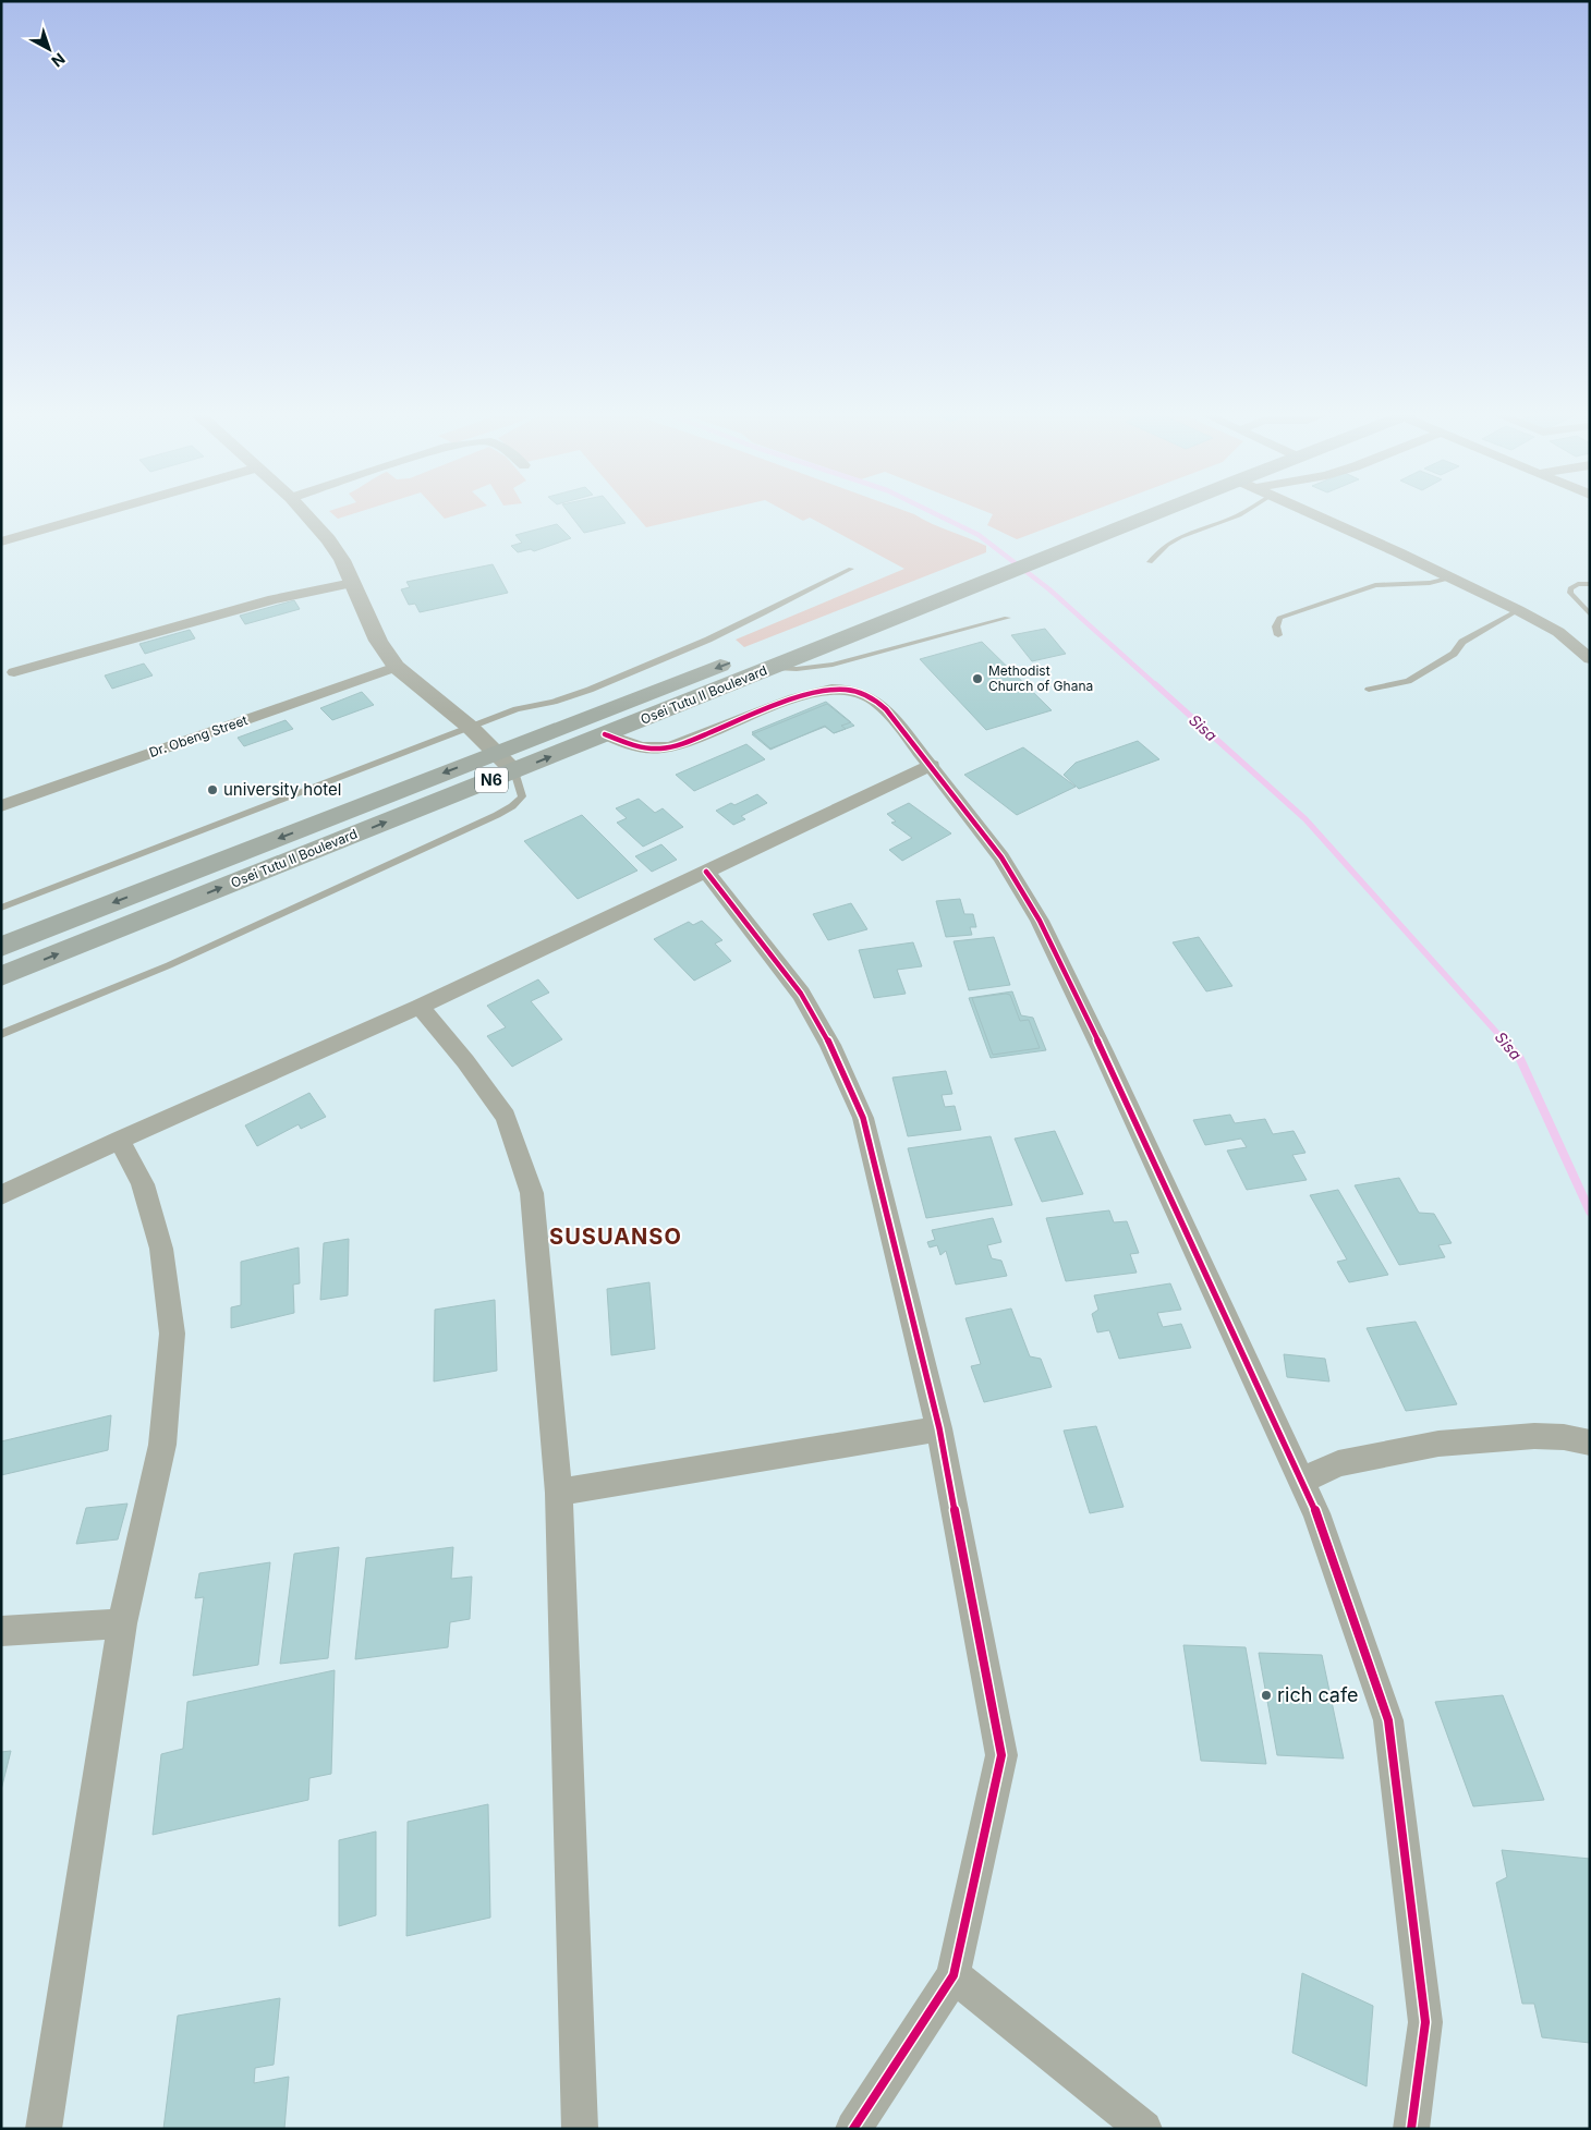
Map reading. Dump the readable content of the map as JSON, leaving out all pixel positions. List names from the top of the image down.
{
  "streets": {
    "highway": ["Osei Tutu II Boulevard", "N6"],
    "street": ["Dr. Obeng Street"]
  },
  "districts": ["SUSUANSO"],
  "water": ["Sisa"],
  "places": ["Methodist Church of Ghana", "university hotel", "rich cafe"],
  "north": "bottom right"
}
